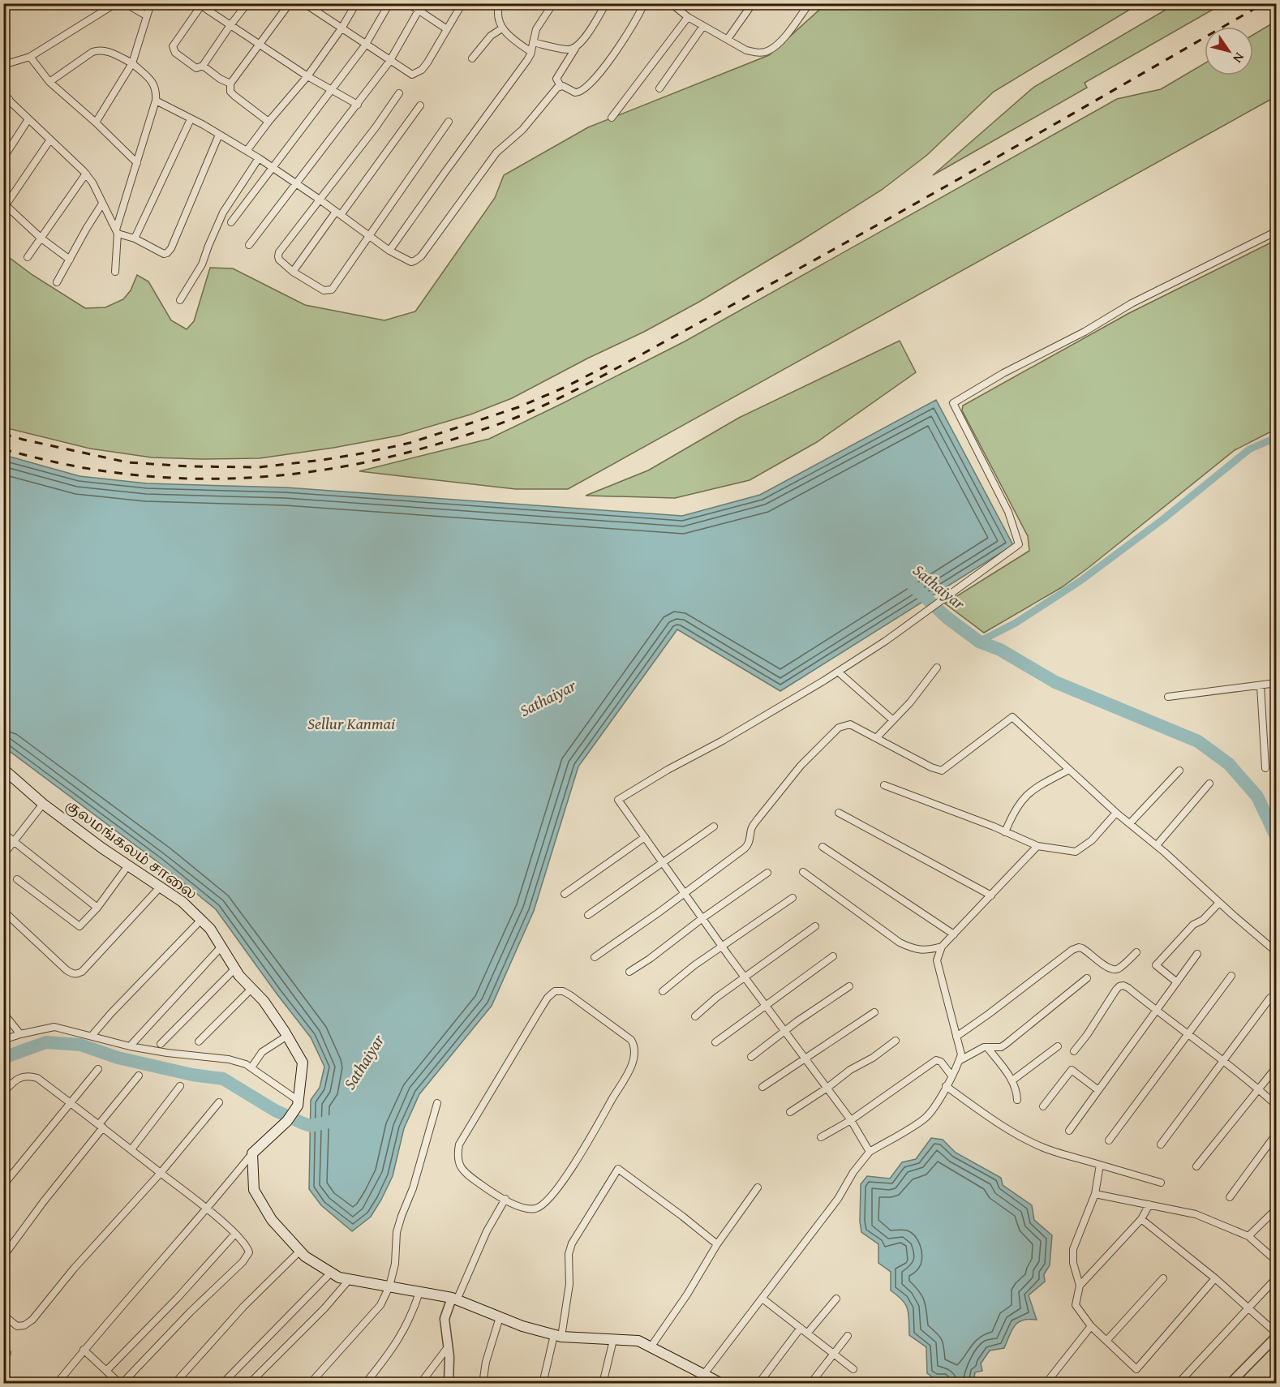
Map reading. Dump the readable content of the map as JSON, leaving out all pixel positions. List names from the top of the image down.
{
  "streets": {
    "main road": ["குலமங்கலம் சாலை"]
  },
  "water": ["Sathaiyar", "Sellur Kanmai"],
  "north": "bottom right"
}
